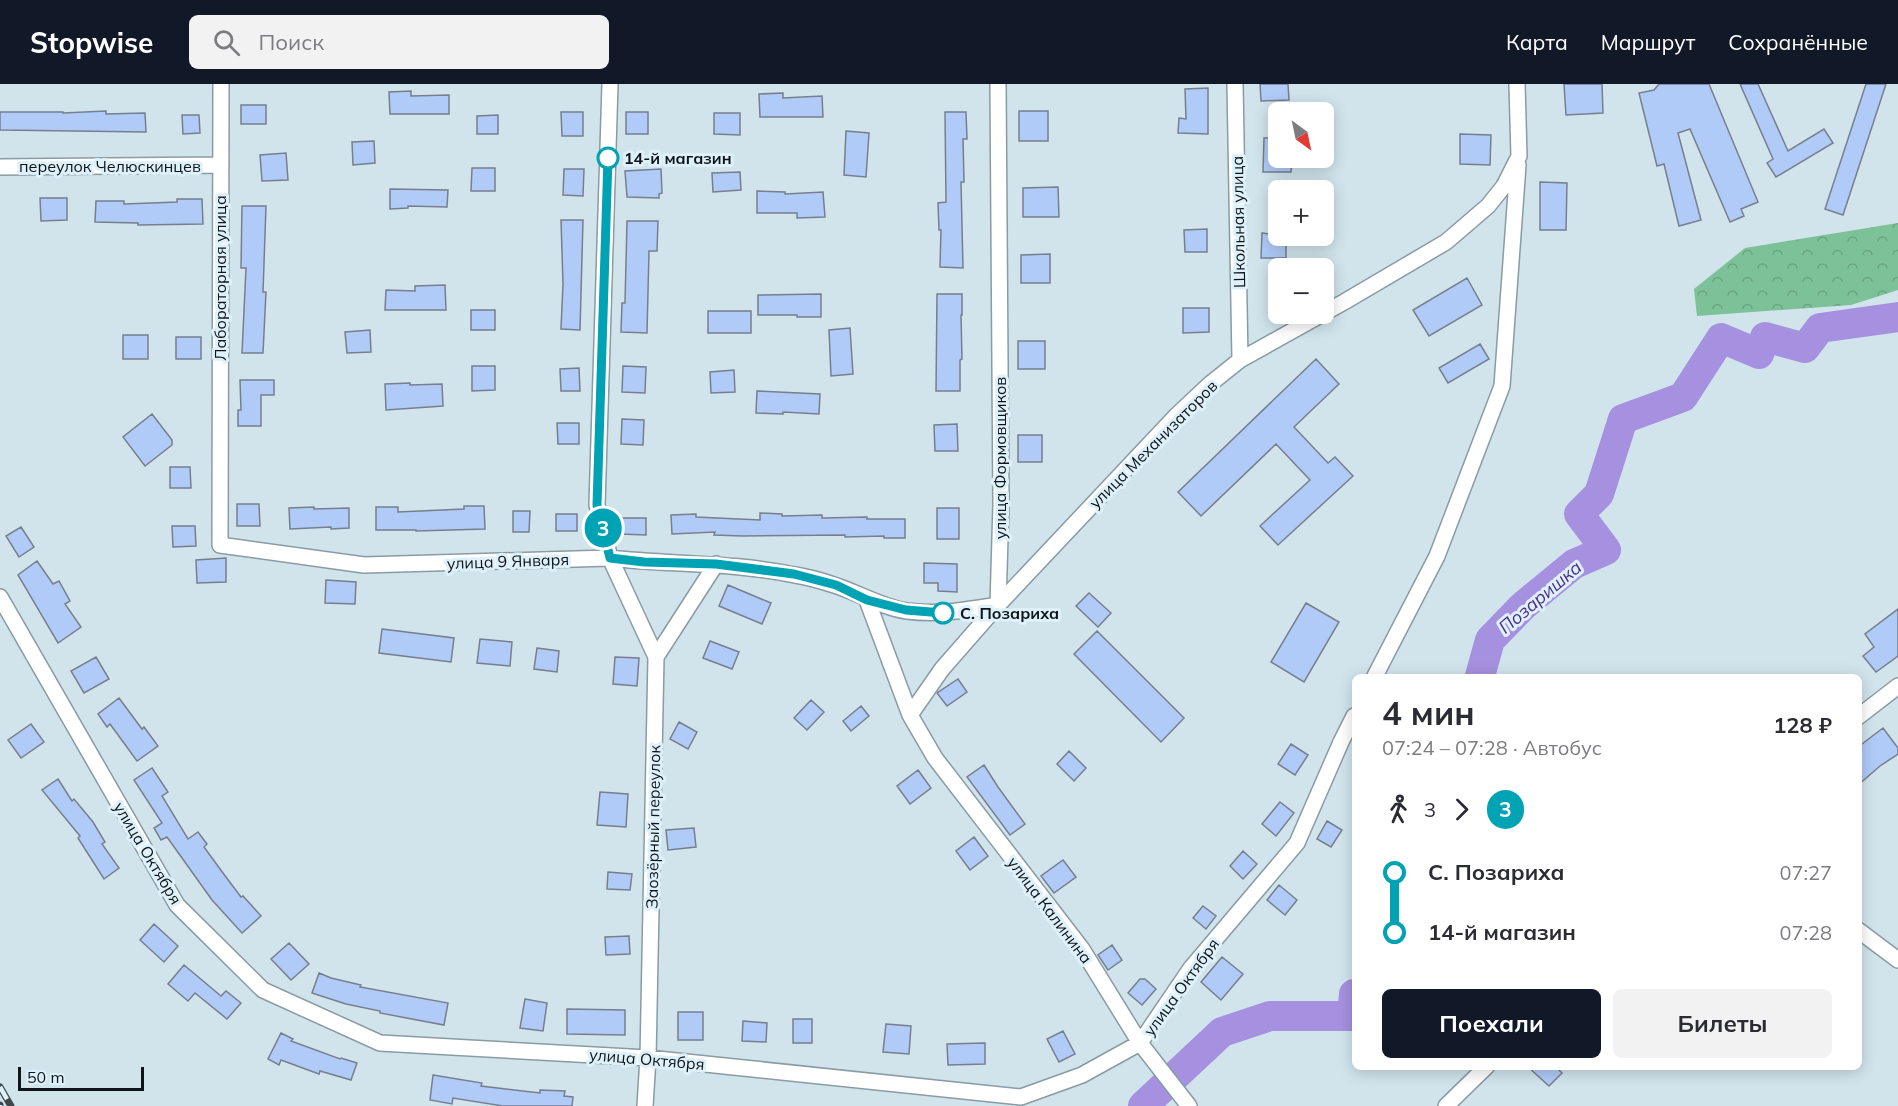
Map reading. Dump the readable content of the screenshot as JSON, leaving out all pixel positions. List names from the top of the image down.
{
  "streets": {
    "street": [
      "переулок Челюскинцев",
      "Школьная улица",
      "Лабораторная улица",
      "улица Механизаторов",
      "улица Формовщиков",
      "улица 9 Января",
      "Заозёрный переулок",
      "улица Октября",
      "улица Калинина"
    ]
  },
  "crossings": [
    ["переулок Челюскинцев", "Лабораторная улица"],
    ["Школьная улица", "улица Механизаторов"],
    ["Лабораторная улица", "улица 9 Января"],
    ["улица Механизаторов", "улица Формовщиков"],
    ["улица Механизаторов", "улица 9 Января"],
    ["улица Механизаторов", "улица Калинина"],
    ["улица Формовщиков", "улица 9 Января"],
    ["улица 9 Января", "Заозёрный переулок"],
    ["улица 9 Января", "улица Калинина"],
    ["Заозёрный переулок", "улица Октября"],
    ["улица Октября", "улица Калинина"]
  ],
  "water": ["Позаришка"],
  "places": ["14-й магазин", "С. Позариха"],
  "lines": ["bus line 3"],
  "scale_bar": "50 m",
  "north": "bottom right",
  "page": {
    "header": "Stopwise",
    "search": "Поиск",
    "nav": ["Карта", "Маршрут", "Сохранённые"],
    "on_map": "3",
    "map_buttons": ["+", "−"],
    "heading": ["4 мин", "07:24 – 07:28 · Автобус", "128 ₽"],
    "legs": ["3", "3"],
    "list": [
      {
        "name": "С. Позариха",
        "value": "07:27"
      },
      {
        "name": "14-й магазин",
        "value": "07:28"
      }
    ],
    "buttons": ["Поехали", "Билеты"],
    "scale": "50 m"
  }
}
